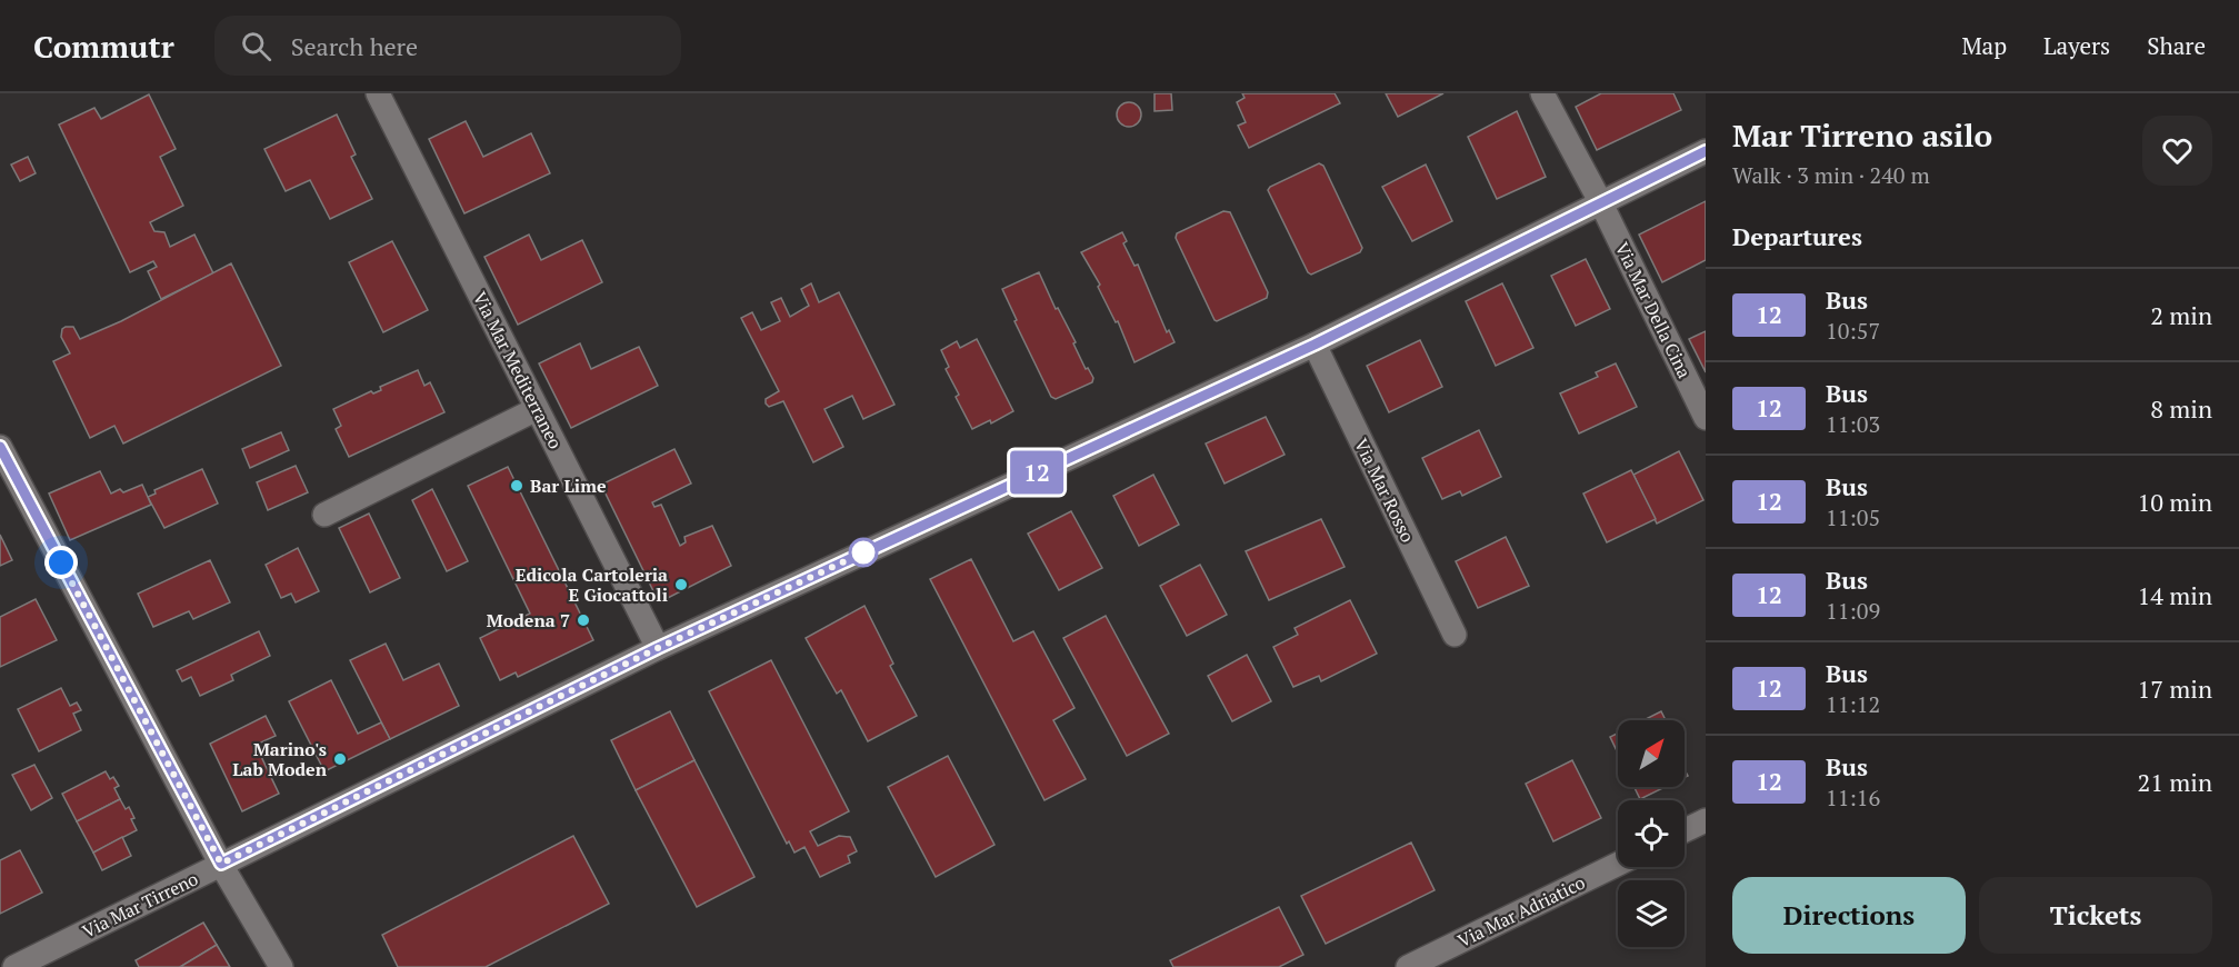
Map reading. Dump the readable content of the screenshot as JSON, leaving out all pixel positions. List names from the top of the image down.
{
  "streets": {
    "street": [
      "Via Mar Della Cina",
      "Via Mar Mediterraneo",
      "Via Mar Rosso",
      "Via Mar Tirreno",
      "Via Mar Adriatico"
    ]
  },
  "crossings": [
    ["Via Mar Della Cina", "Via Mar Tirreno"],
    ["Via Mar Mediterraneo", "Via Mar Tirreno"],
    ["Via Mar Rosso", "Via Mar Tirreno"]
  ],
  "places": [
    "Bar Lime",
    "Edicola Cartoleria E Giocattoli",
    "Modena 7",
    "Marino's Lab Moden"
  ],
  "lines": ["bus line 12"],
  "north": "top right",
  "page": {
    "header": "Commutr",
    "search": "Search here",
    "nav": ["Map", "Layers", "Share"],
    "on_map": "12",
    "heading": [
      ["Mar Tirreno asilo", "Walk · 3 min · 240 m"],
      "Departures"
    ],
    "list": [
      {
        "mark": "12",
        "name": "Bus",
        "note": "10:57",
        "value": "2 min"
      },
      {
        "mark": "12",
        "name": "Bus",
        "note": "11:03",
        "value": "8 min"
      },
      {
        "mark": "12",
        "name": "Bus",
        "note": "11:05",
        "value": "10 min"
      },
      {
        "mark": "12",
        "name": "Bus",
        "note": "11:09",
        "value": "14 min"
      },
      {
        "mark": "12",
        "name": "Bus",
        "note": "11:12",
        "value": "17 min"
      },
      {
        "mark": "12",
        "name": "Bus",
        "note": "11:16",
        "value": "21 min"
      }
    ],
    "buttons": ["Directions", "Tickets"]
  }
}
